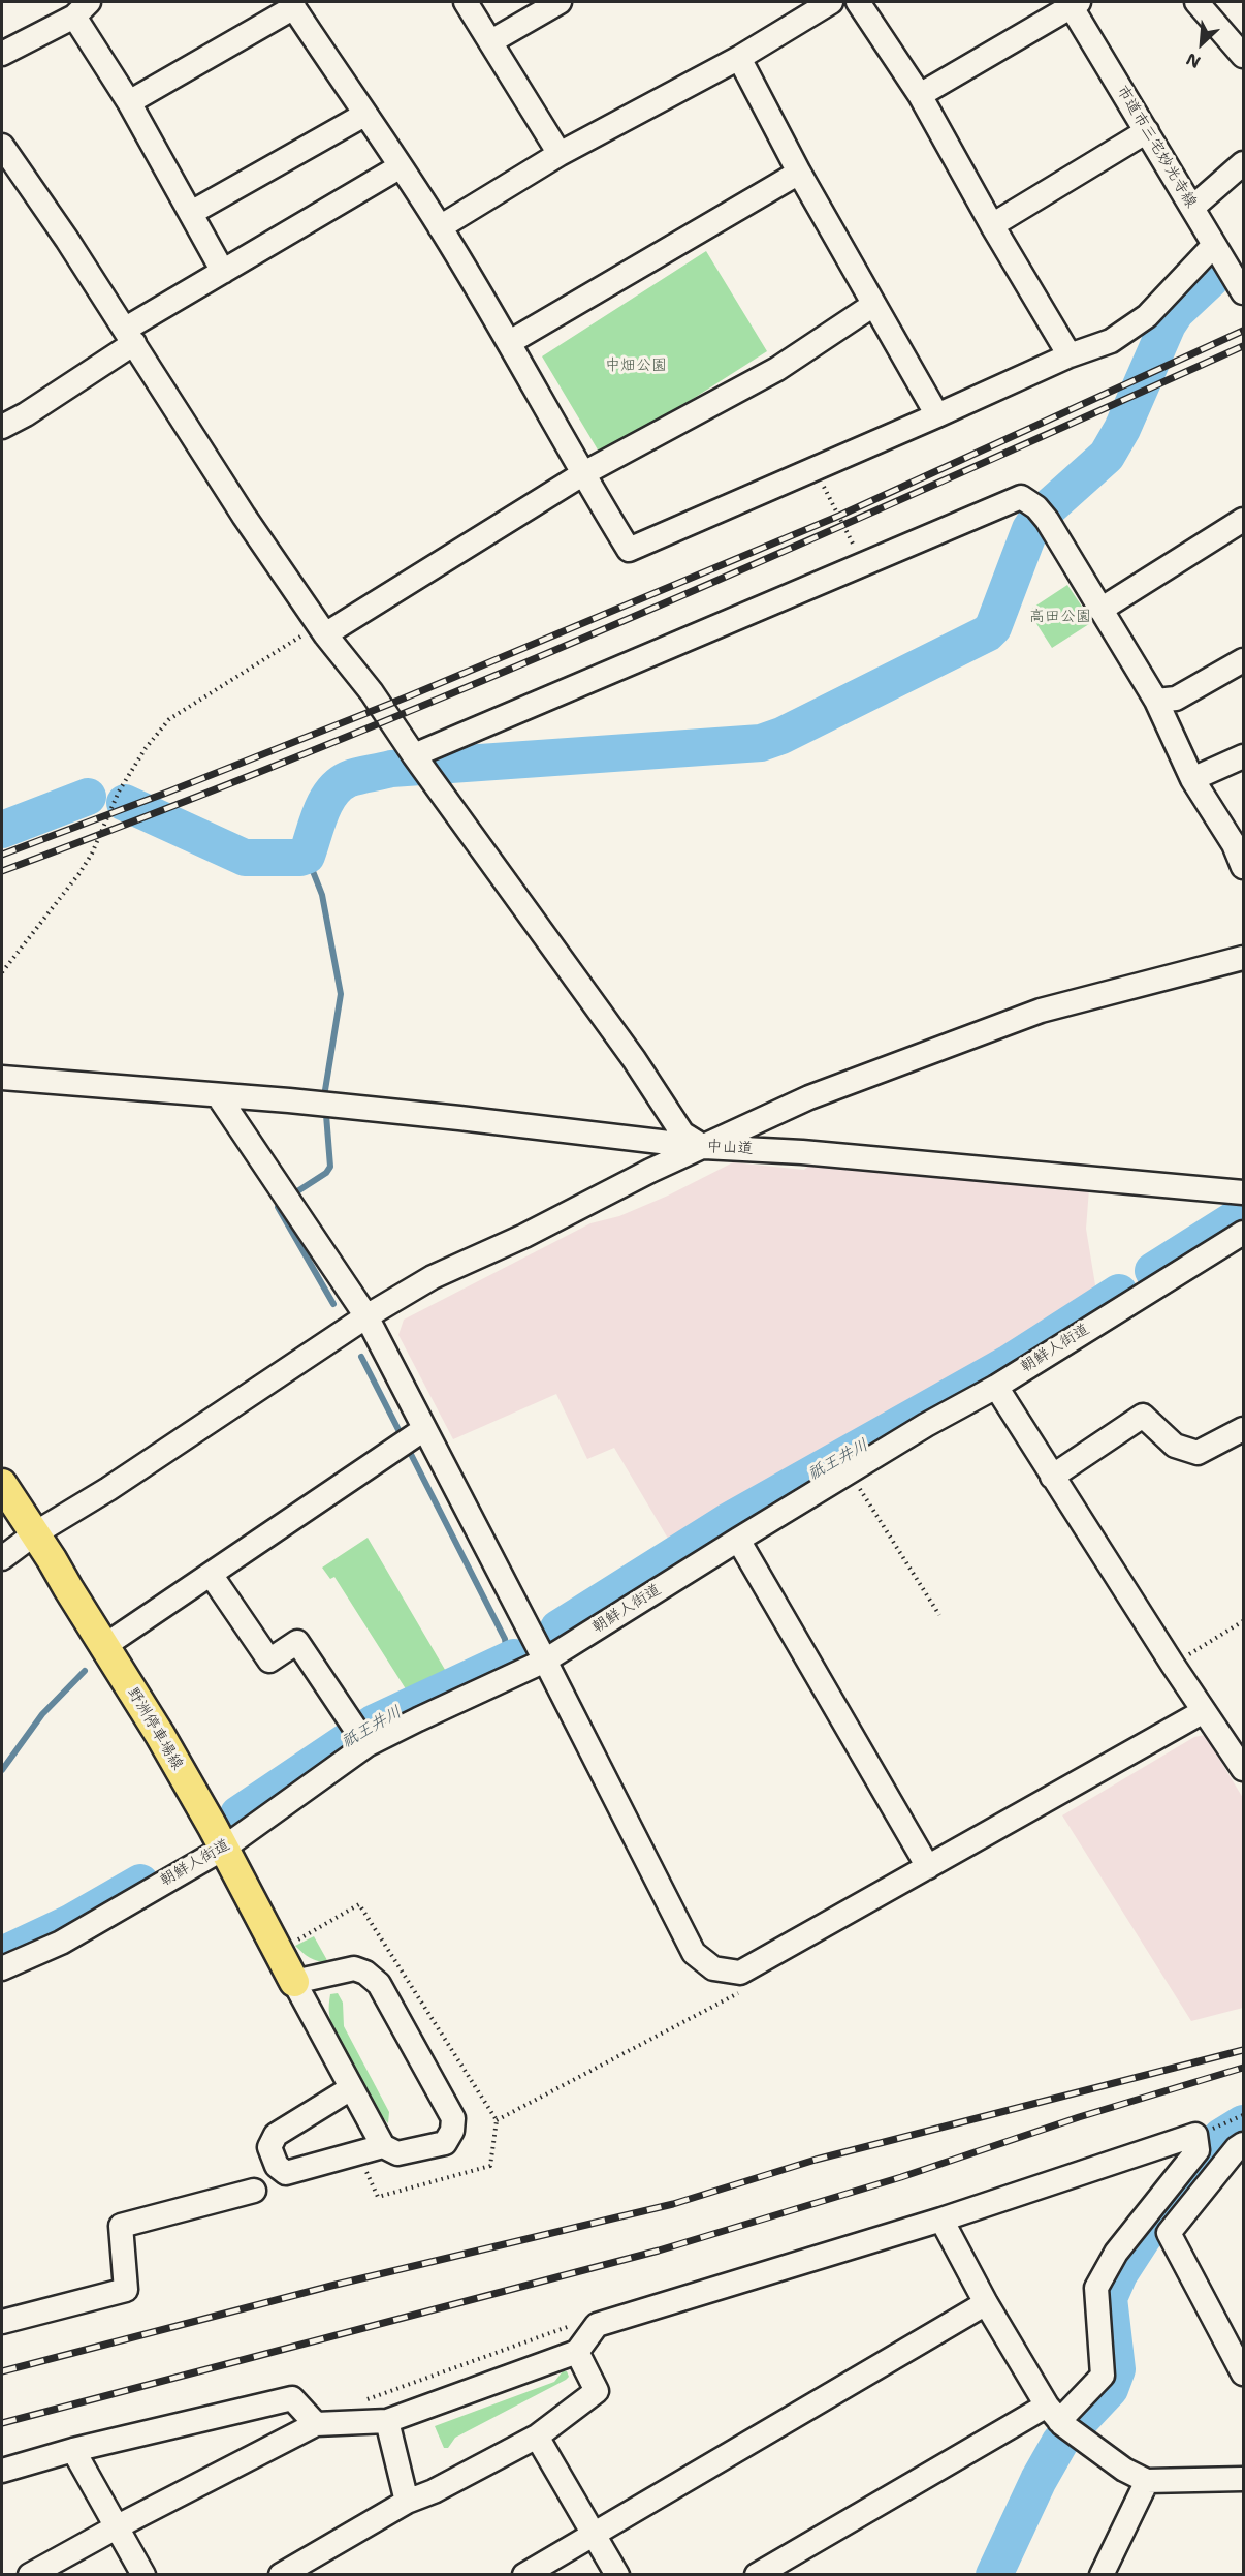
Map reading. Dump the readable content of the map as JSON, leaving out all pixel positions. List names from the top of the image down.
{
  "streets": {
    "main road": ["野洲停車場線"],
    "street": ["市道市三宅妙光寺線", "中山道", "朝鮮人街道"]
  },
  "crossings": [
    ["朝鮮人街道", "野洲停車場線"]
  ],
  "water": ["祇王井川"],
  "parks": ["中畑公園", "高田公園"],
  "north": "bottom left"
}
